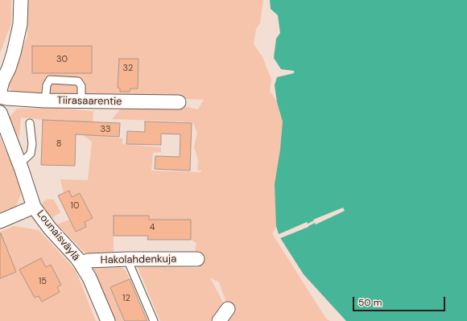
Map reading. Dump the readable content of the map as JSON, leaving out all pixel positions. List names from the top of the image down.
{
  "streets": {
    "street": ["Tiirasaarentie", "Lounaisväylä", "Hakolahdenkuja"]
  },
  "crossings": [
    ["Lounaisväylä", "Hakolahdenkuja"]
  ],
  "house_numbers": [
    "30",
    "32",
    "33",
    "8",
    "10",
    "4",
    "15",
    "12"
  ],
  "scale_bar": "50 m"
}
